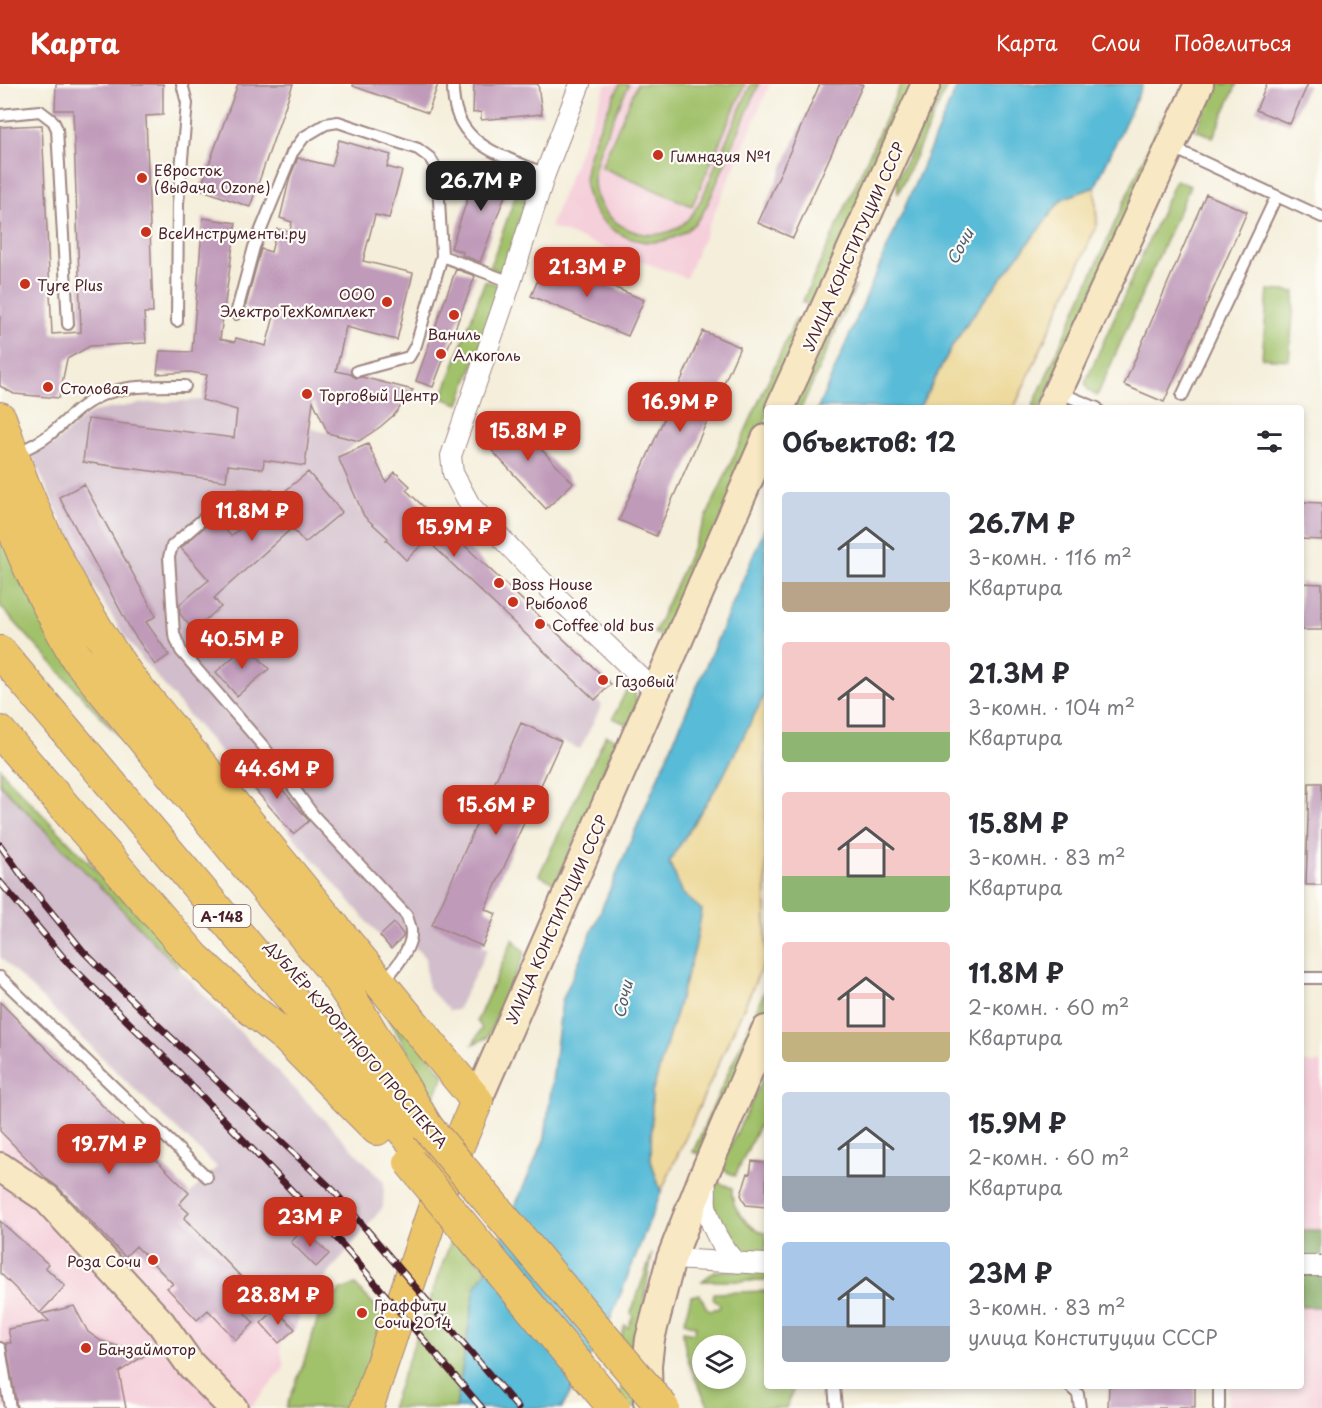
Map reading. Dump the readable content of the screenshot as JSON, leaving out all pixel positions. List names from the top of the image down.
{
  "streets": {
    "main road": ["УЛИЦА КОНСТИТУЦИИ СССР", "А-148", "ДУБЛЁР КУРОРТНОГО ПРОСПЕКТА"]
  },
  "crossings": [
    ["УЛИЦА КОНСТИТУЦИИ СССР", "А-148"],
    ["А-148", "ДУБЛЁР КУРОРТНОГО ПРОСПЕКТА"]
  ],
  "water": ["Сочи"],
  "places": [
    "Гимназия №1",
    "Евросток (выдача Ozone)",
    "ВсеИнструменты.ру",
    "Tyre Plus",
    "ООО ЭлектроТехКомплект",
    "Ваниль",
    "Алкоголь",
    "Столовая",
    "Торговый Центр",
    "Boss House",
    "Рыболов",
    "Coffee old bus",
    "Газовый",
    "Роза Сочи",
    "Граффити Сочи 2014",
    "Банзаймотор"
  ],
  "page": {
    "header": "Карта",
    "nav": ["Карта", "Слои", "Поделиться"],
    "price": [
      "26.7M ₽",
      "21.3M ₽",
      "16.9M ₽",
      "15.8M ₽",
      "11.8M ₽",
      "15.9M ₽",
      "40.5M ₽",
      "44.6M ₽",
      "15.6M ₽",
      "19.7M ₽",
      "23M ₽",
      "28.8M ₽"
    ],
    "heading": "Объектов: 12",
    "list": [
      {
        "name": "26.7M ₽",
        "note": "3-комн. · 116 m² · Квартира"
      },
      {
        "name": "21.3M ₽",
        "note": "3-комн. · 104 m² · Квартира"
      },
      {
        "name": "15.8M ₽",
        "note": "3-комн. · 83 m² · Квартира"
      },
      {
        "name": "11.8M ₽",
        "note": "2-комн. · 60 m² · Квартира"
      },
      {
        "name": "15.9M ₽",
        "note": "2-комн. · 60 m² · Квартира"
      },
      {
        "name": "23M ₽",
        "note": "3-комн. · 83 m² · улица Конституции СССР"
      }
    ]
  }
}
